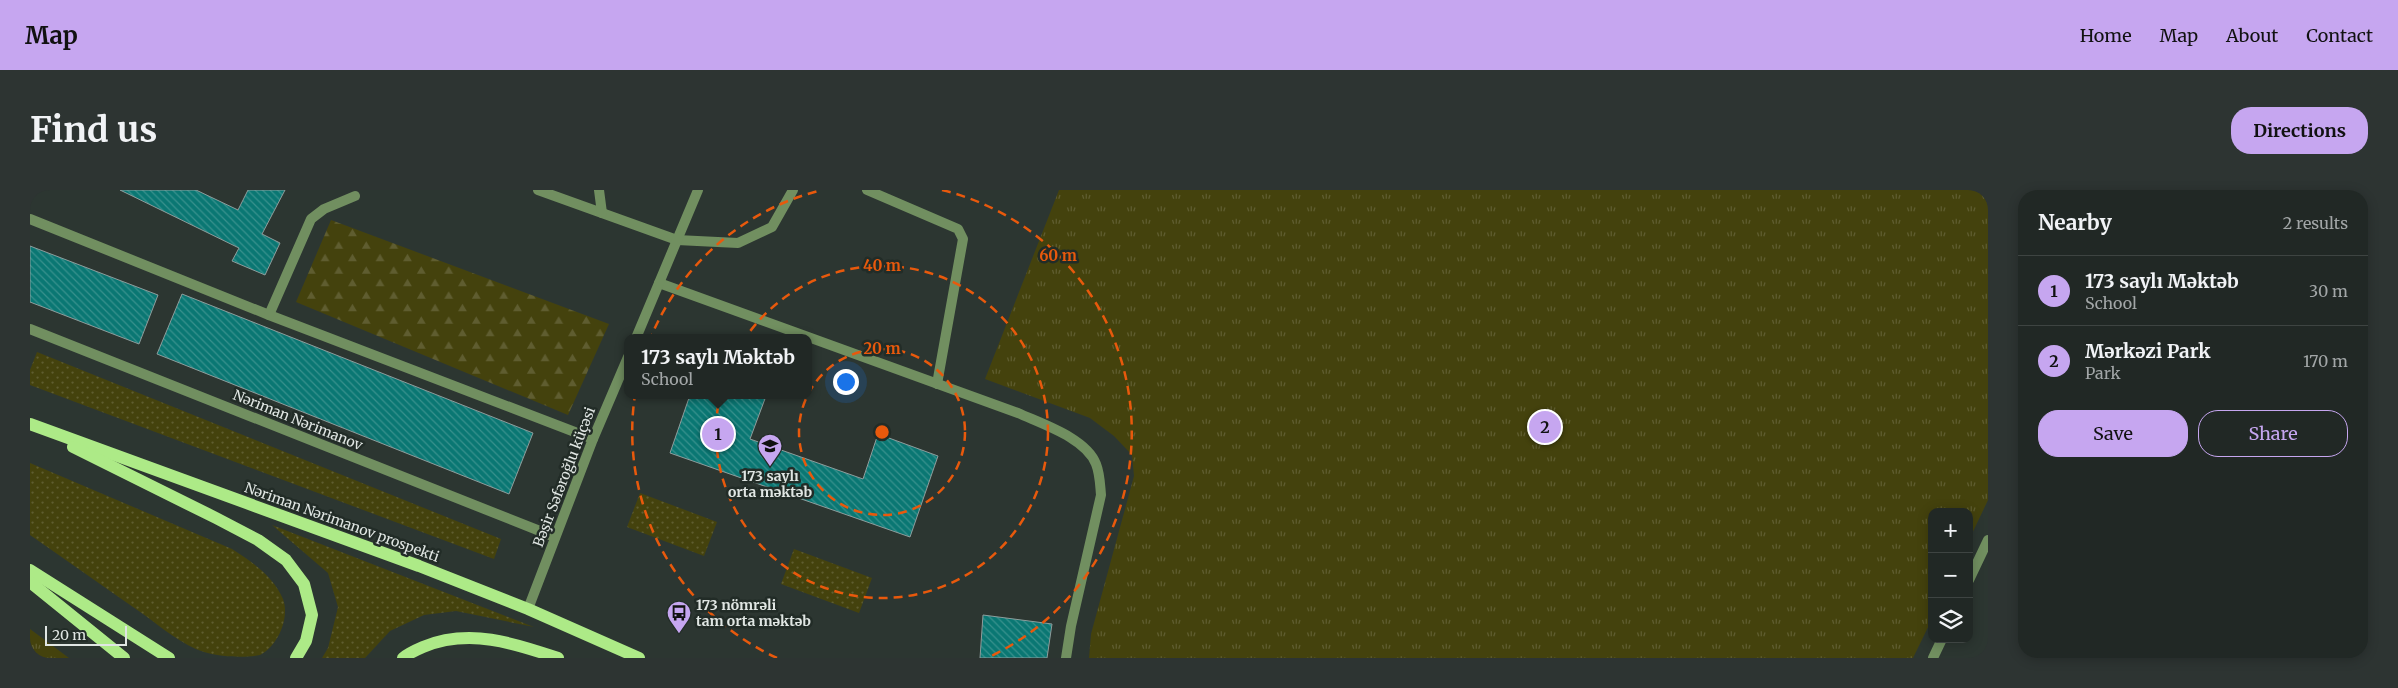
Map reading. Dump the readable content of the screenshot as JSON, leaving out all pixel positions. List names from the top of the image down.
{
  "streets": {
    "main road": ["Nəriman Nərimanov prospekti"],
    "street": ["Nəriman Nərimanov", "Bəşir Səfəroğlu küçəsi"]
  },
  "crossings": [
    ["Nəriman Nərimanov", "Bəşir Səfəroğlu küçəsi"],
    ["Bəşir Səfəroğlu küçəsi", "Nəriman Nərimanov prospekti"]
  ],
  "places": {
    "school or university": ["173 saylı orta məktəb"],
    "bus stop": ["173 nömrəli tam orta məktəb"]
  },
  "scale_bar": "20 m",
  "page": {
    "header": "Map",
    "nav": [
      "Home",
      "Map",
      "About",
      "Contact"
    ],
    "buttons": [
      "Directions",
      ["Save", "Share"]
    ],
    "title": "Find us",
    "heading": ["Nearby", "2 results"],
    "list": [
      {
        "mark": "1",
        "name": "173 saylı Məktəb",
        "note": "School",
        "value": "30 m"
      },
      {
        "mark": "2",
        "name": "Mərkəzi Park",
        "note": "Park",
        "value": "170 m"
      }
    ],
    "popup": ["173 saylı Məktəb", "School"],
    "pins": ["2", "1"],
    "map_buttons": ["+", "−"],
    "scale": "20 m"
  },
  "rings": ["60 m", "40 m", "20 m"]
}
